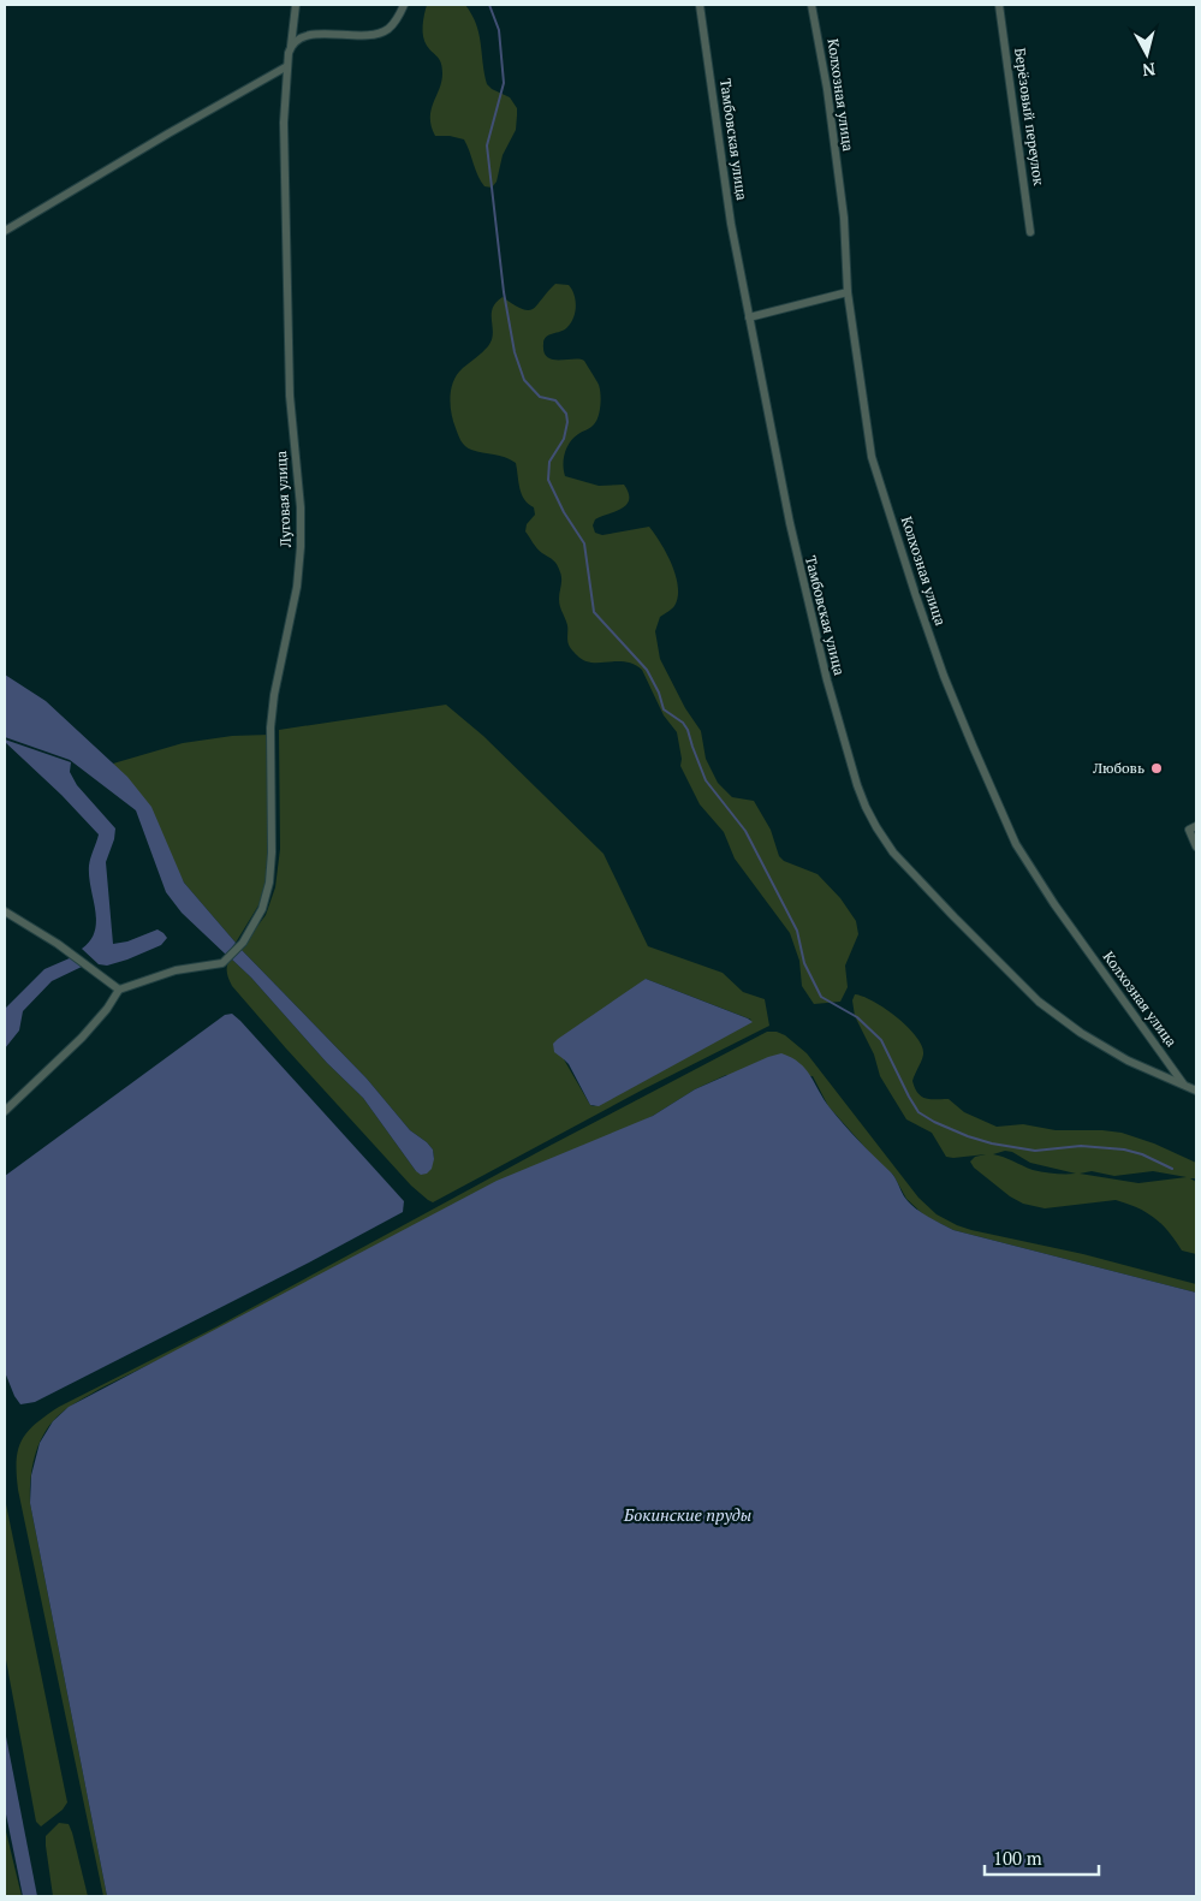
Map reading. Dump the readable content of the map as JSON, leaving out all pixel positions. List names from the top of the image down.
{
  "streets": {
    "street": [
      "Колхозная улица",
      "Берёзовый переулок",
      "Тамбовская улица",
      "Луговая улица"
    ]
  },
  "crossings": [
    ["Колхозная улица", "Тамбовская улица"]
  ],
  "water": ["Бокинские пруды"],
  "places": ["Любовь"],
  "scale_bar": "100 m",
  "north": "bottom"
}
